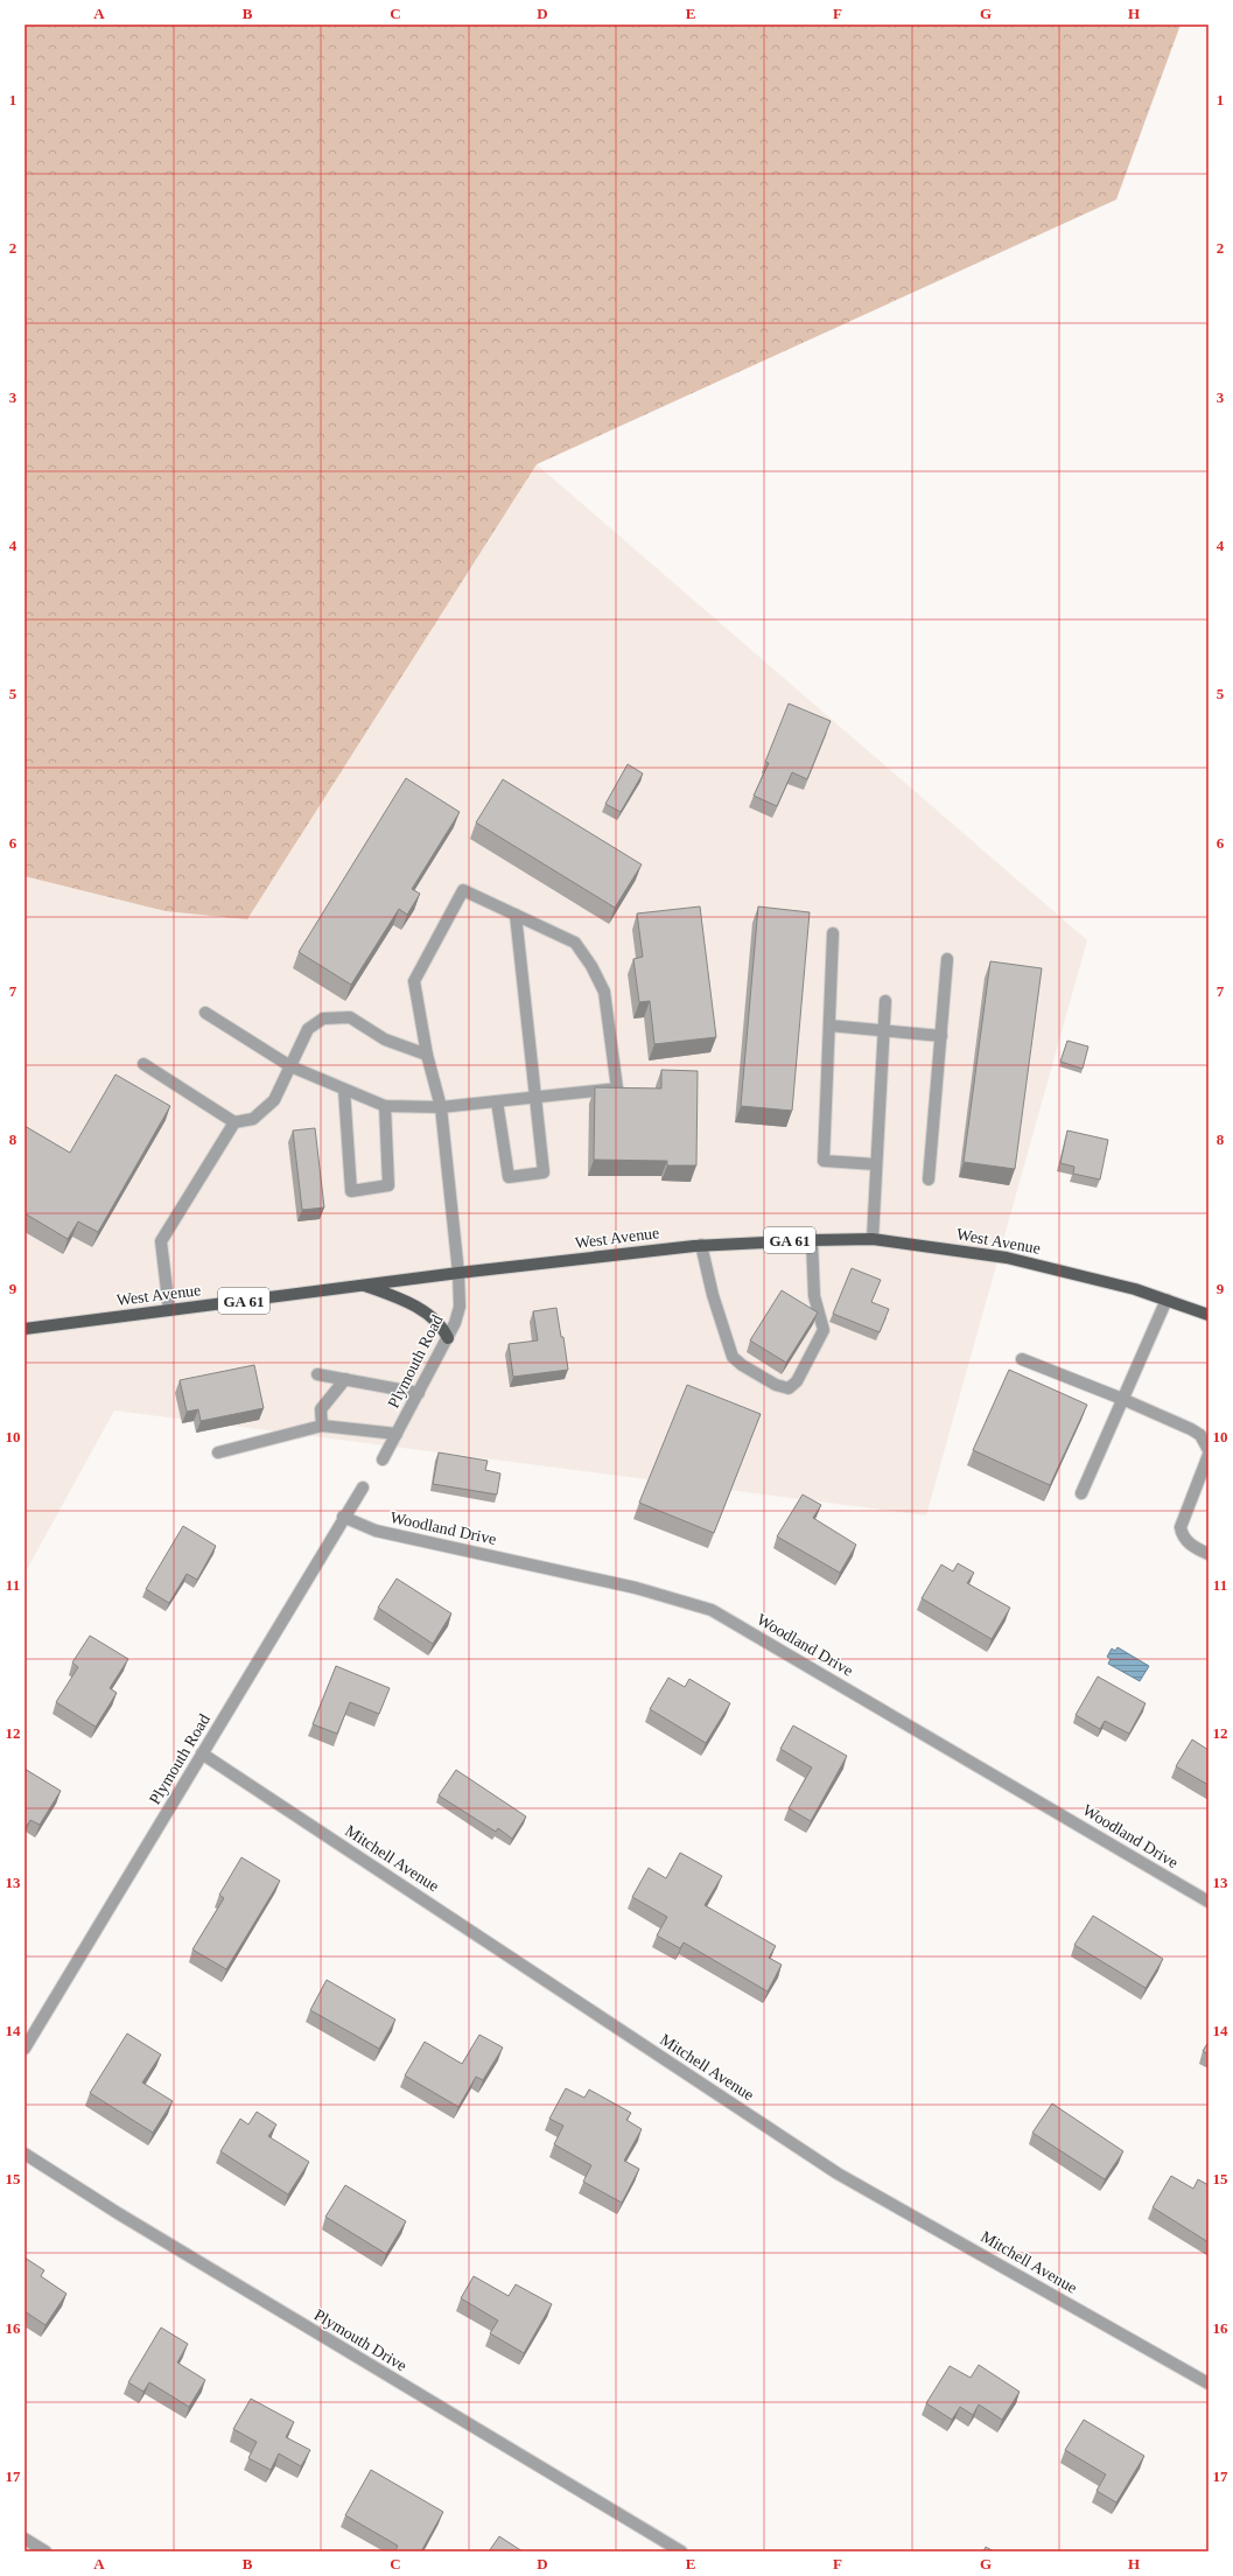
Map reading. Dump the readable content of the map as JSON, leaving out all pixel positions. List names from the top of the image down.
{
  "streets": {
    "main road": ["West Avenue", "GA 61"],
    "street": [
      "Plymouth Road",
      "Woodland Drive",
      "Mitchell Avenue",
      "Plymouth Drive"
    ]
  },
  "crossings": [
    ["West Avenue", "Plymouth Road"],
    ["Plymouth Road", "Woodland Drive"],
    ["Plymouth Road", "Mitchell Avenue"]
  ],
  "grid": {
    "columns": [
      "A",
      "B",
      "C",
      "D",
      "E",
      "F",
      "G",
      "H"
    ],
    "rows": [
      "1",
      "2",
      "3",
      "4",
      "5",
      "6",
      "7",
      "8",
      "9",
      "10",
      "11",
      "12",
      "13",
      "14",
      "15",
      "16",
      "17"
    ]
  }
}
